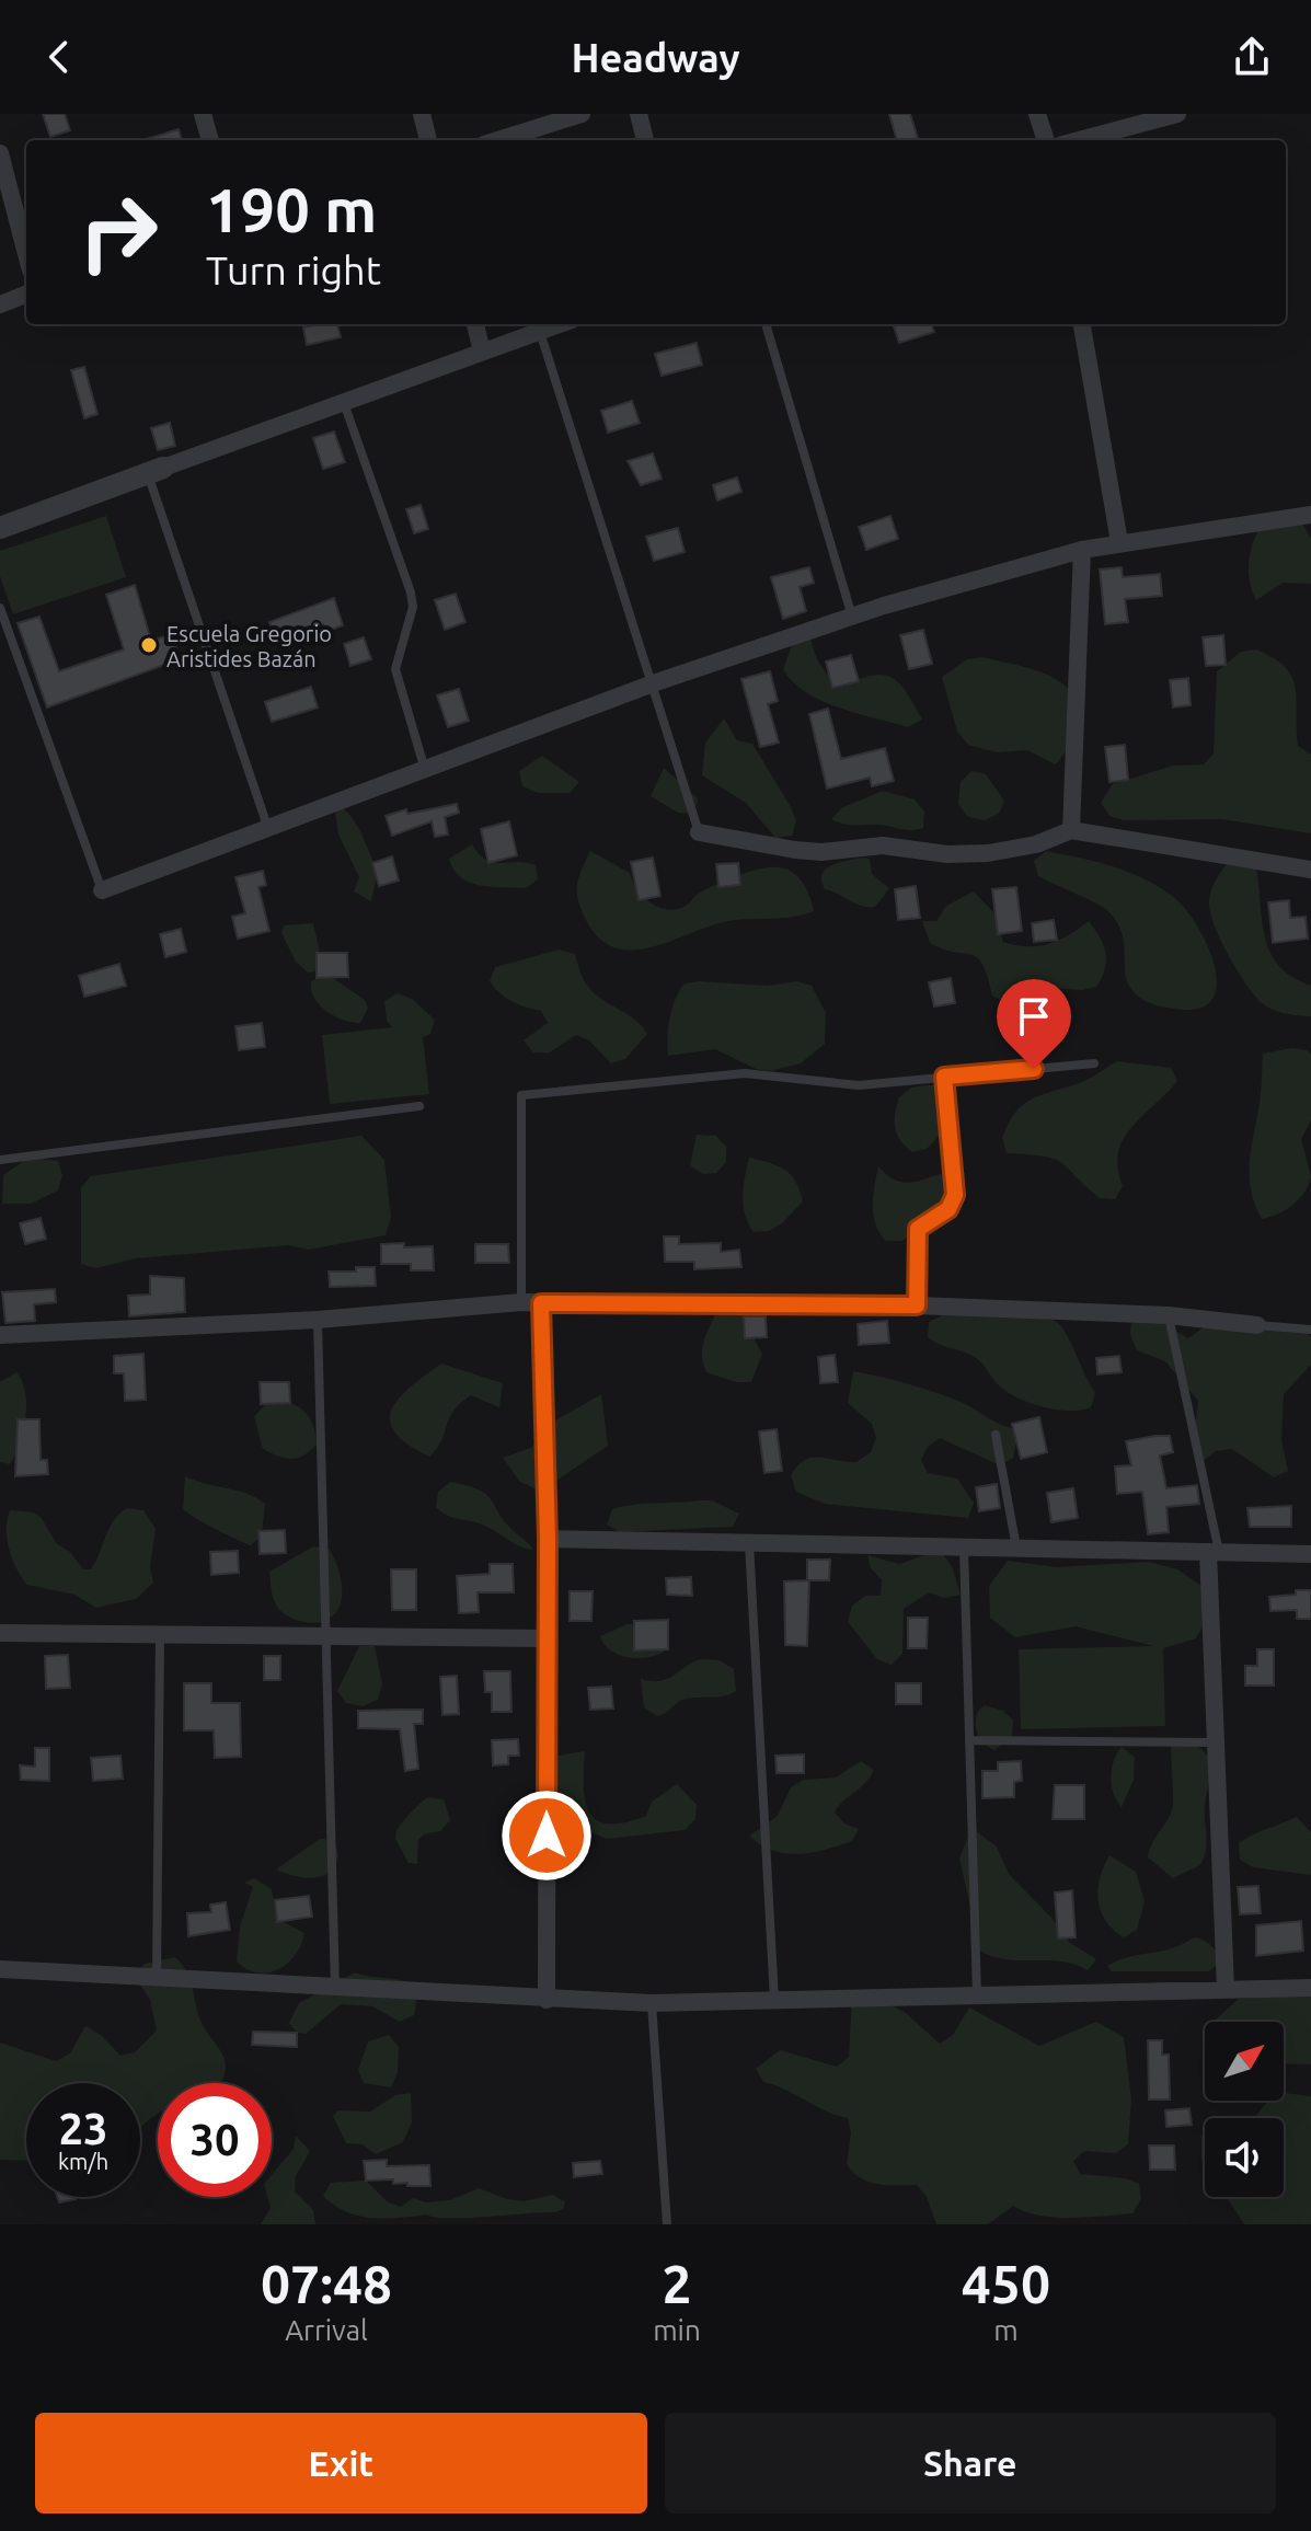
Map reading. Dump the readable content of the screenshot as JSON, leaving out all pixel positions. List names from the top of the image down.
{
  "places": ["Escuela Gregorio Aristides Bazán"],
  "north": "top right",
  "page": {
    "header": "Headway",
    "turn": ["190 m", "Turn right"],
    "speed": "23 km/h",
    "limit": "30",
    "eta": [
      "07:48",
      "Arrival",
      "2",
      "min",
      "450",
      "m"
    ],
    "buttons": ["Exit", "Share"]
  }
}
